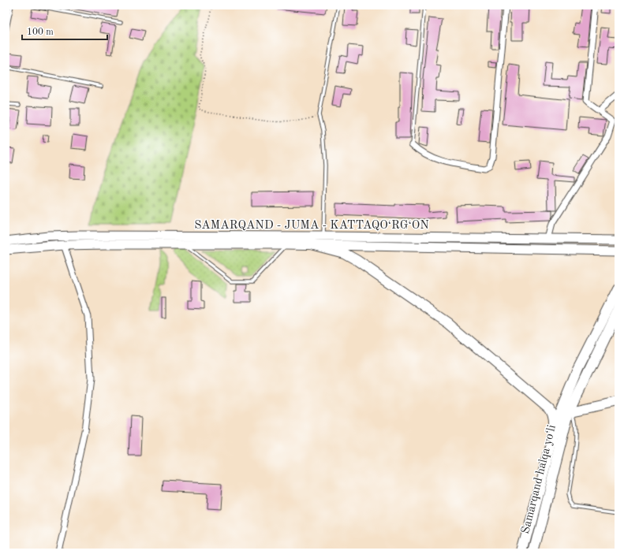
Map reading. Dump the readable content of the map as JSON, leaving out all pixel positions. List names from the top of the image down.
{
  "streets": {
    "highway": ["Samarqand halqa yoʻli"],
    "main road": ["SAMARQAND - JUMA - KATTAQO‘RG‘ON"]
  },
  "scale_bar": "100 m"
}
